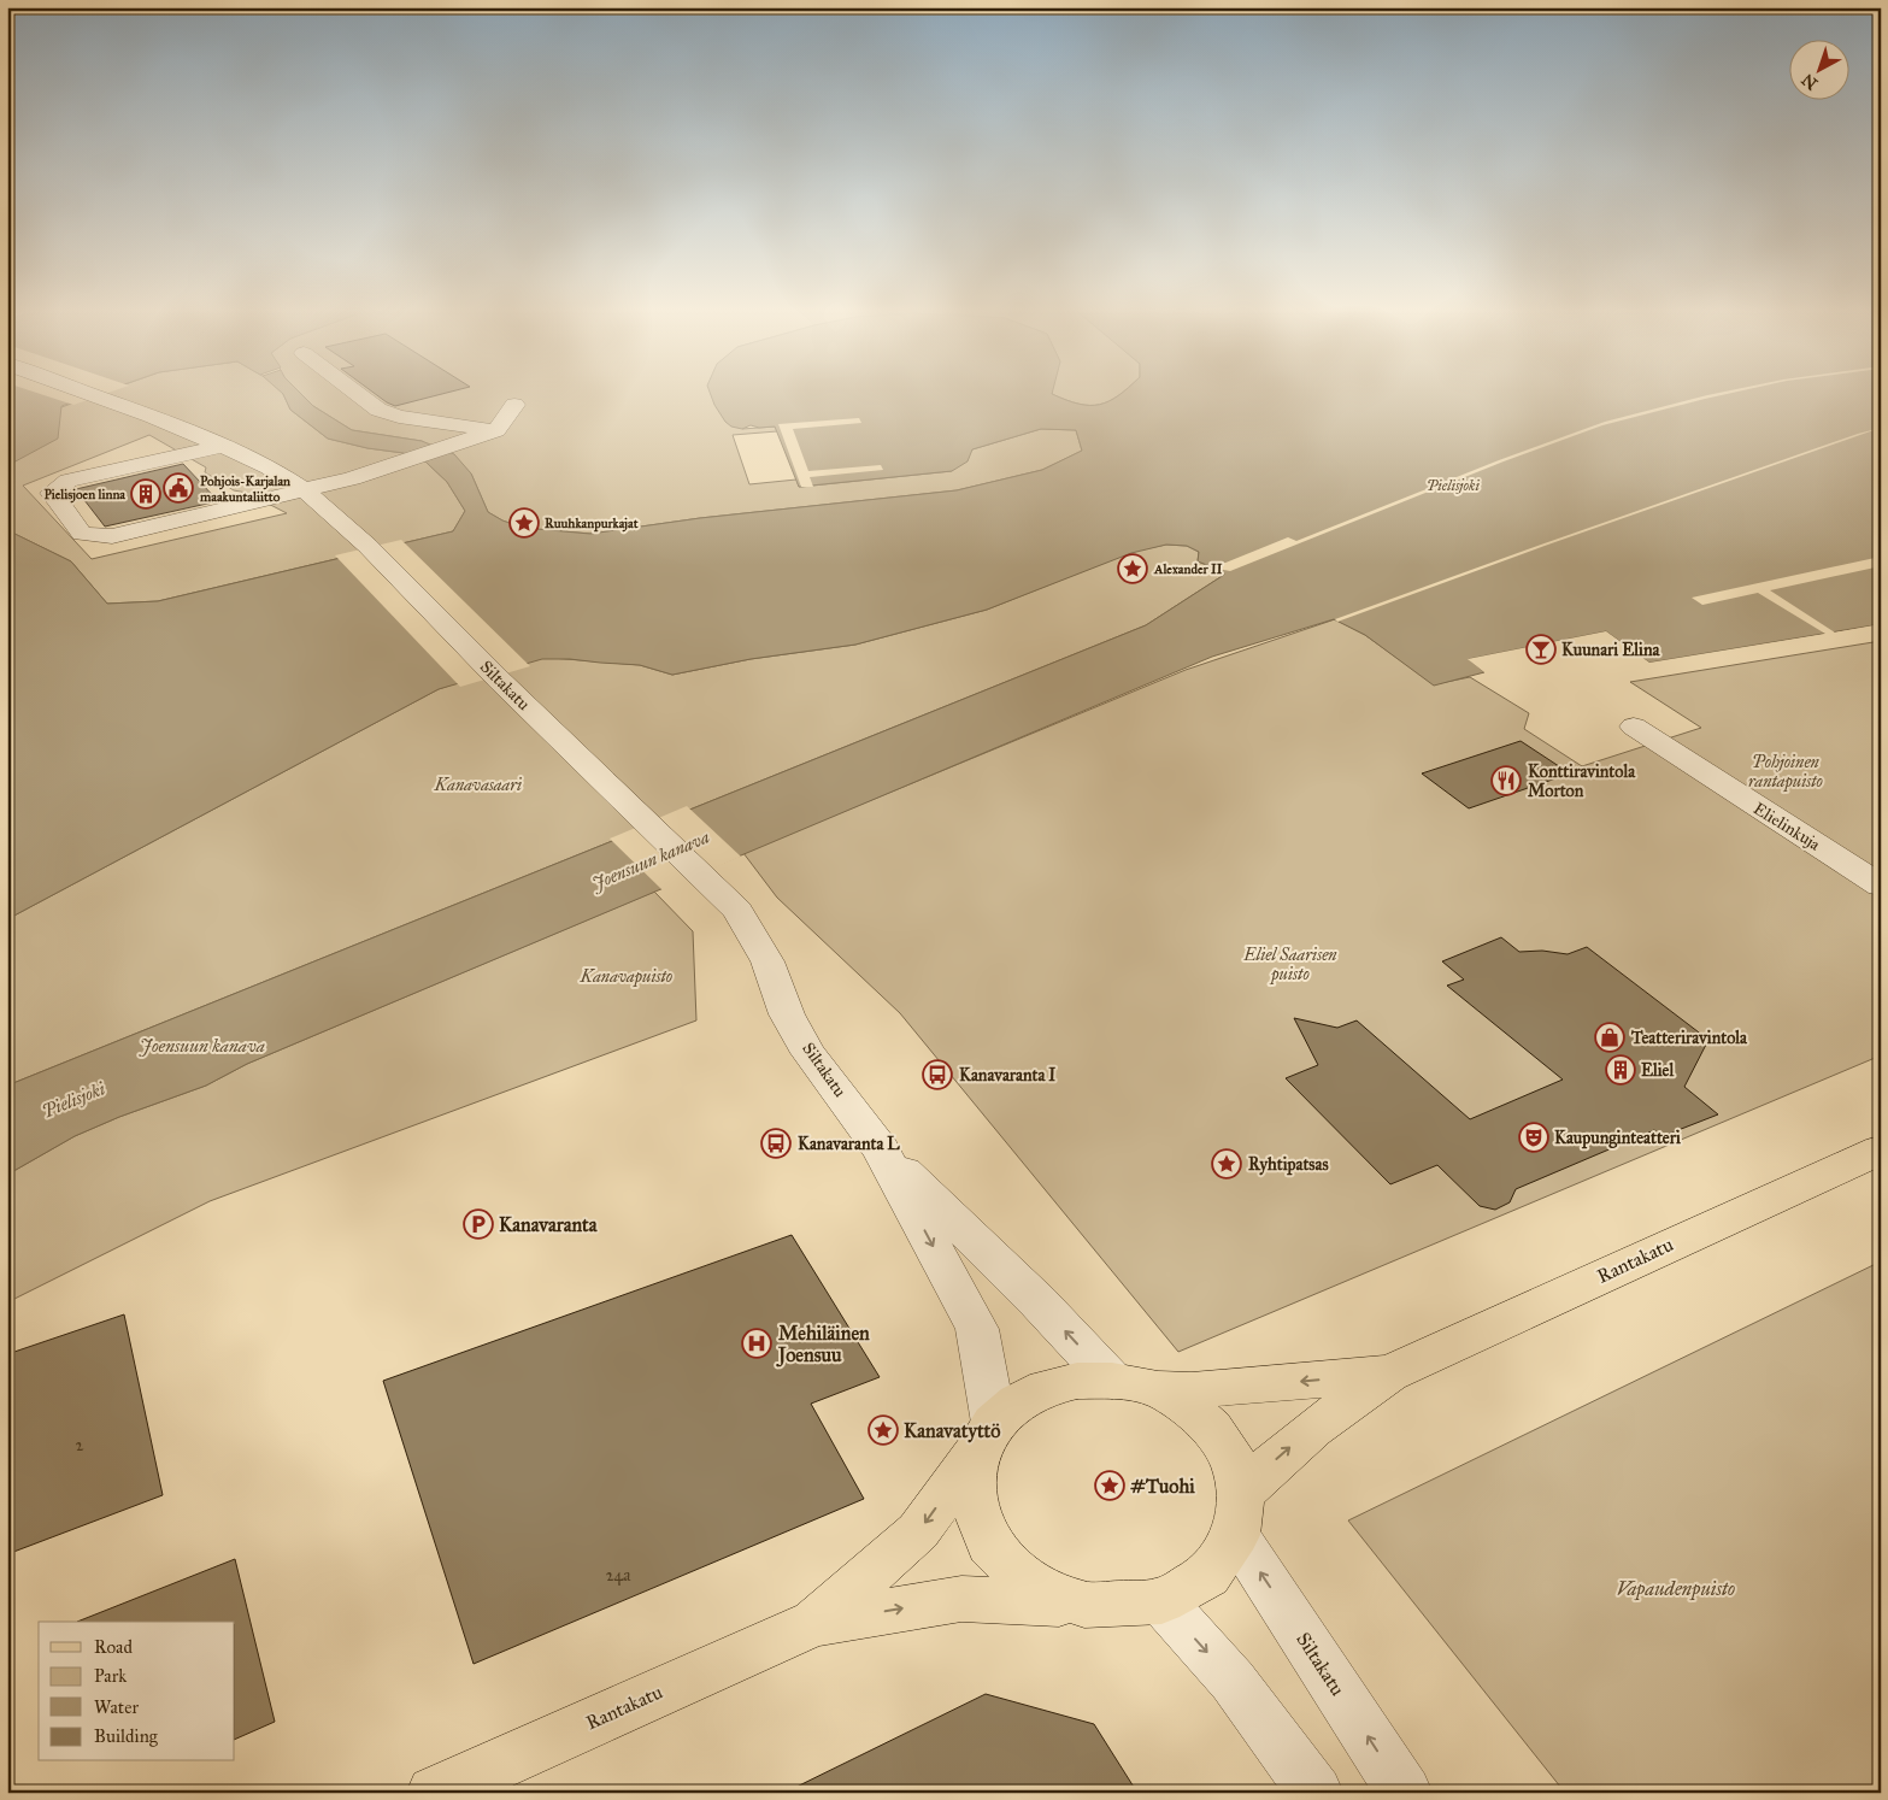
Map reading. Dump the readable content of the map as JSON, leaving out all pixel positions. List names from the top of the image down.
{
  "streets": {
    "main road": ["Rantakatu"],
    "street": ["Siltakatu", "Elielinkuja"]
  },
  "crossings": [
    ["Siltakatu", "Rantakatu"]
  ],
  "water": ["Pielisjoki", "Joensuun kanava"],
  "parks": [
    "Pohjoinen rantapuisto",
    "Kanavasaari",
    "Eliel Saarisen puisto",
    "Kanavapuisto",
    "Vapaudenpuisto"
  ],
  "places": {
    "public building": ["Pohjois-Karjalan maakuntaliitto"],
    "building": ["Pielisjoen linna", "Eliel"],
    "place": [
      "Ruuhkanpurkajat",
      "Alexander II",
      "Ryhtipatsas",
      "Kanavatyttö",
      "#Tuohi"
    ],
    "bar": ["Kuunari Elina"],
    "restaurant": ["Konttiravintola Morton"],
    "shop": ["Teatteriravintola"],
    "bus stop": ["Kanavaranta I", "Kanavaranta L"],
    "theatre": ["Kaupunginteatteri"],
    "parking": ["Kanavaranta"],
    "hospital": ["Mehiläinen Joensuu"]
  },
  "house_numbers": ["2", "24a"],
  "legend": [
    "Road",
    "Park",
    "Water",
    "Building"
  ],
  "north": "bottom left"
}
